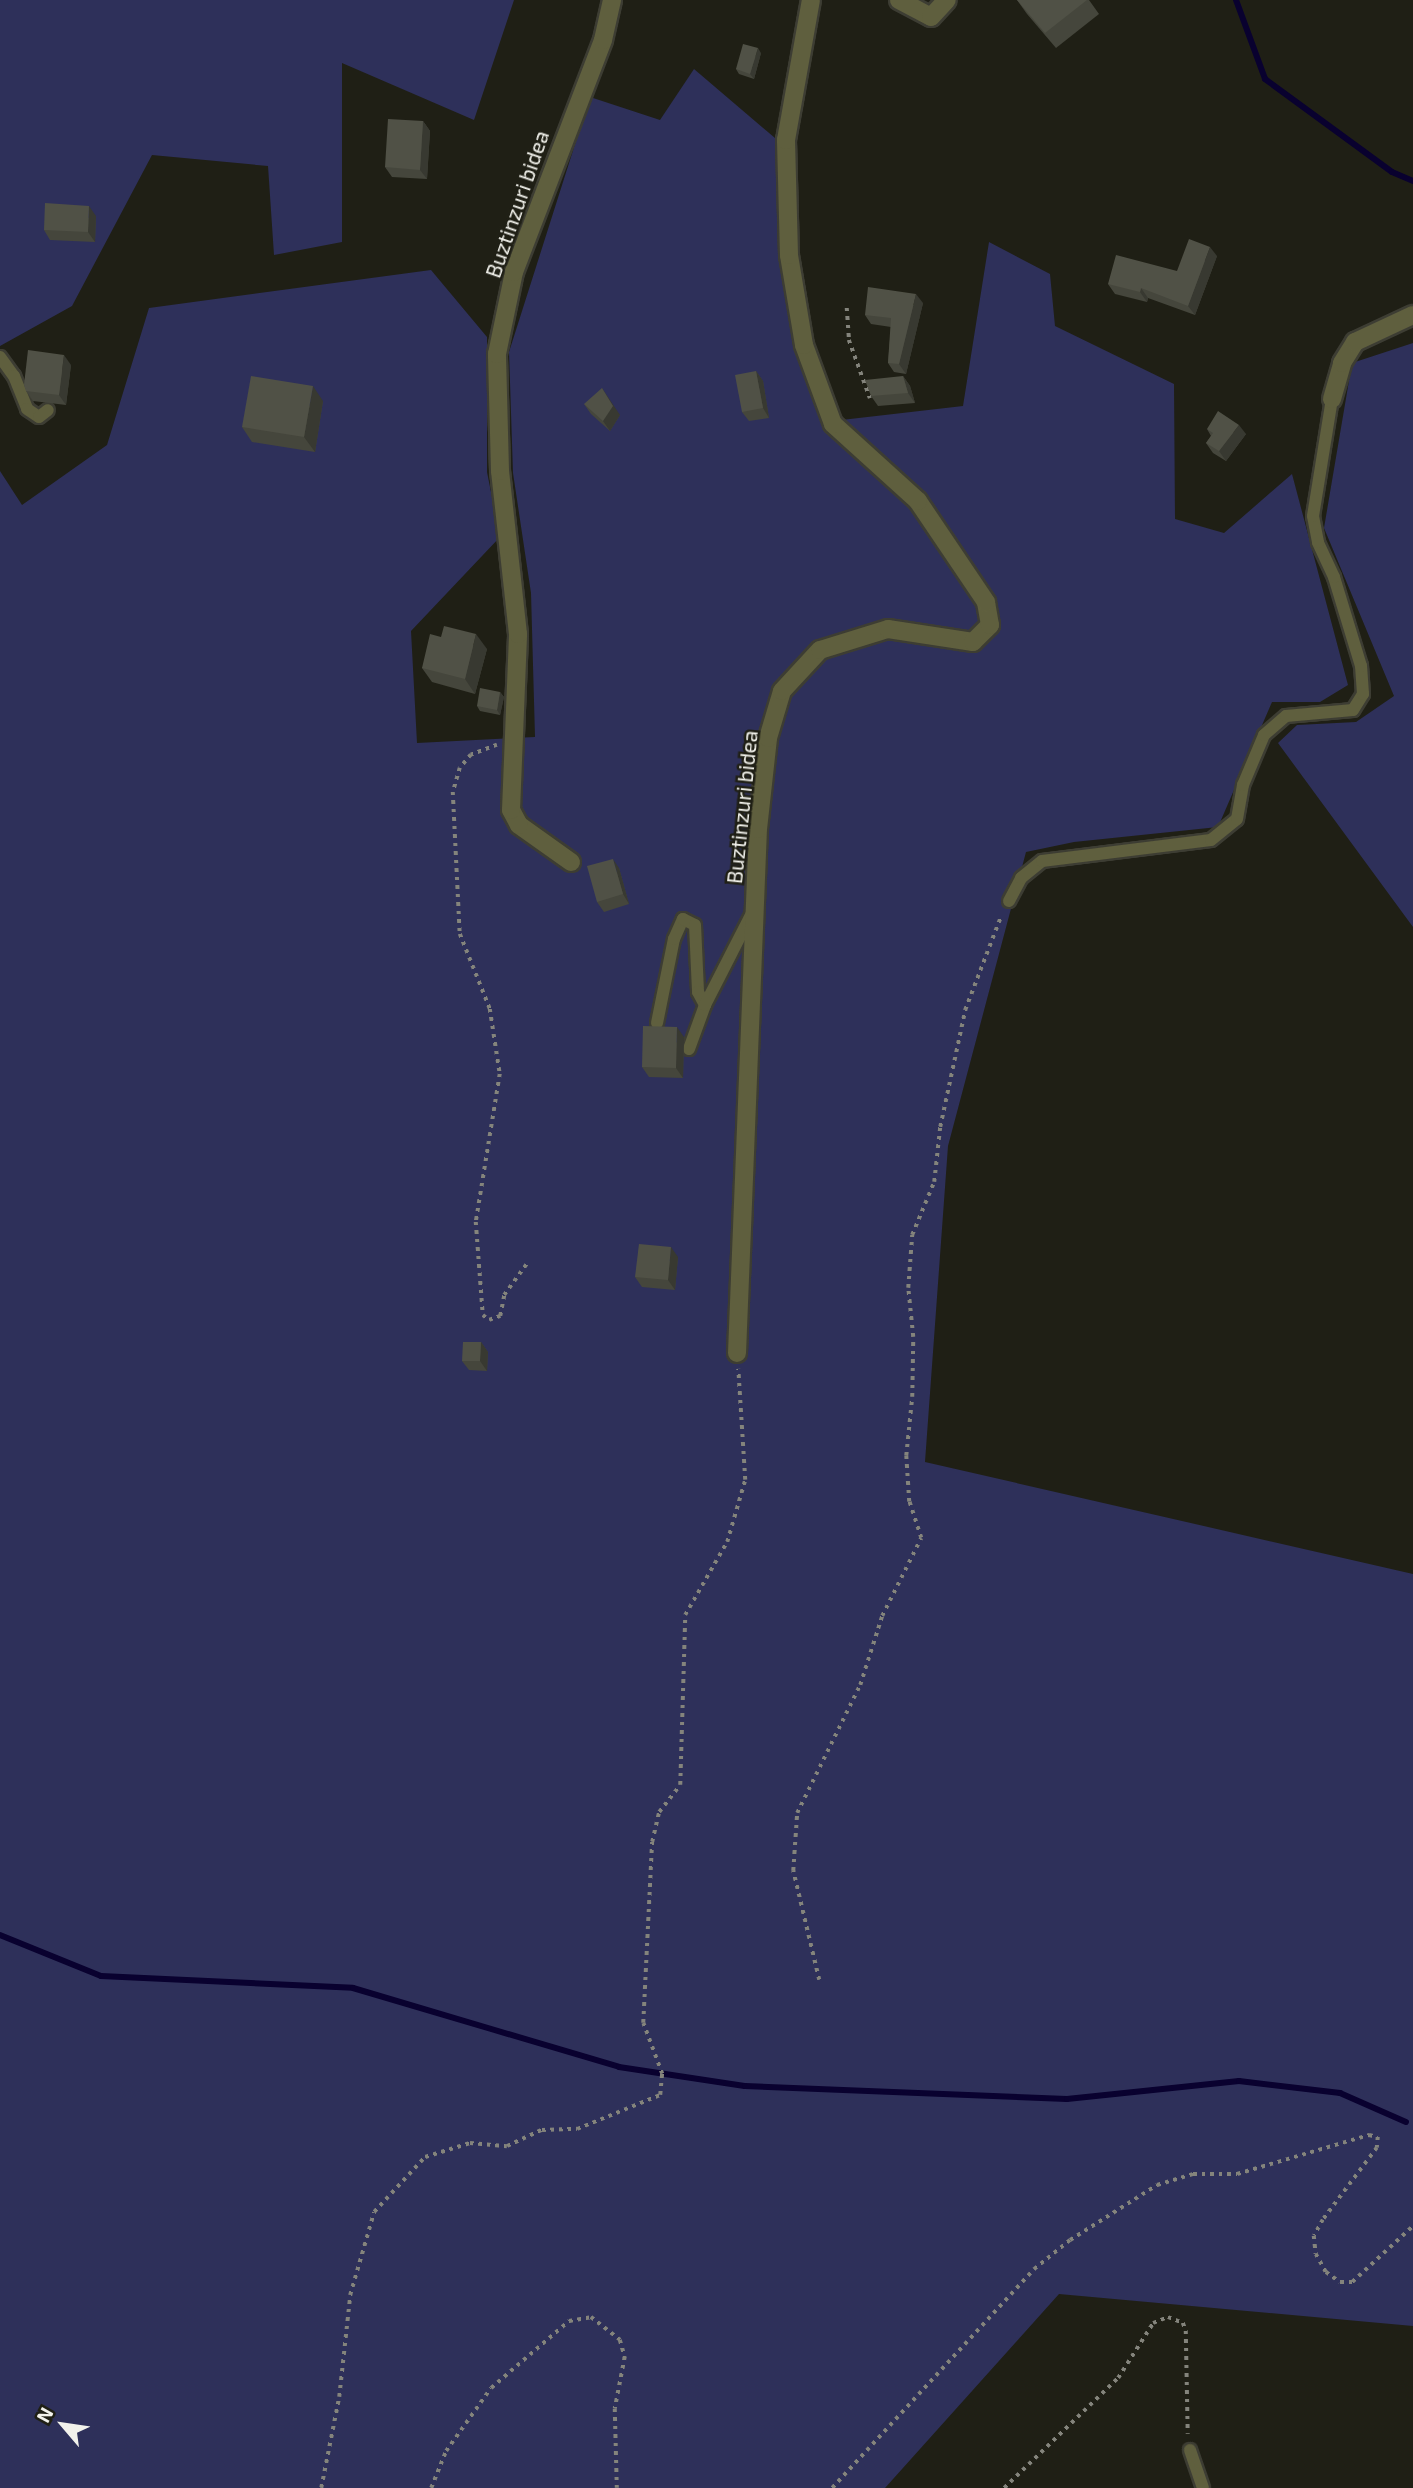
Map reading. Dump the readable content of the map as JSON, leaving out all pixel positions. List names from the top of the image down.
{
  "streets": {
    "street": ["Buztinzuri bidea"]
  },
  "north": "top left"
}
